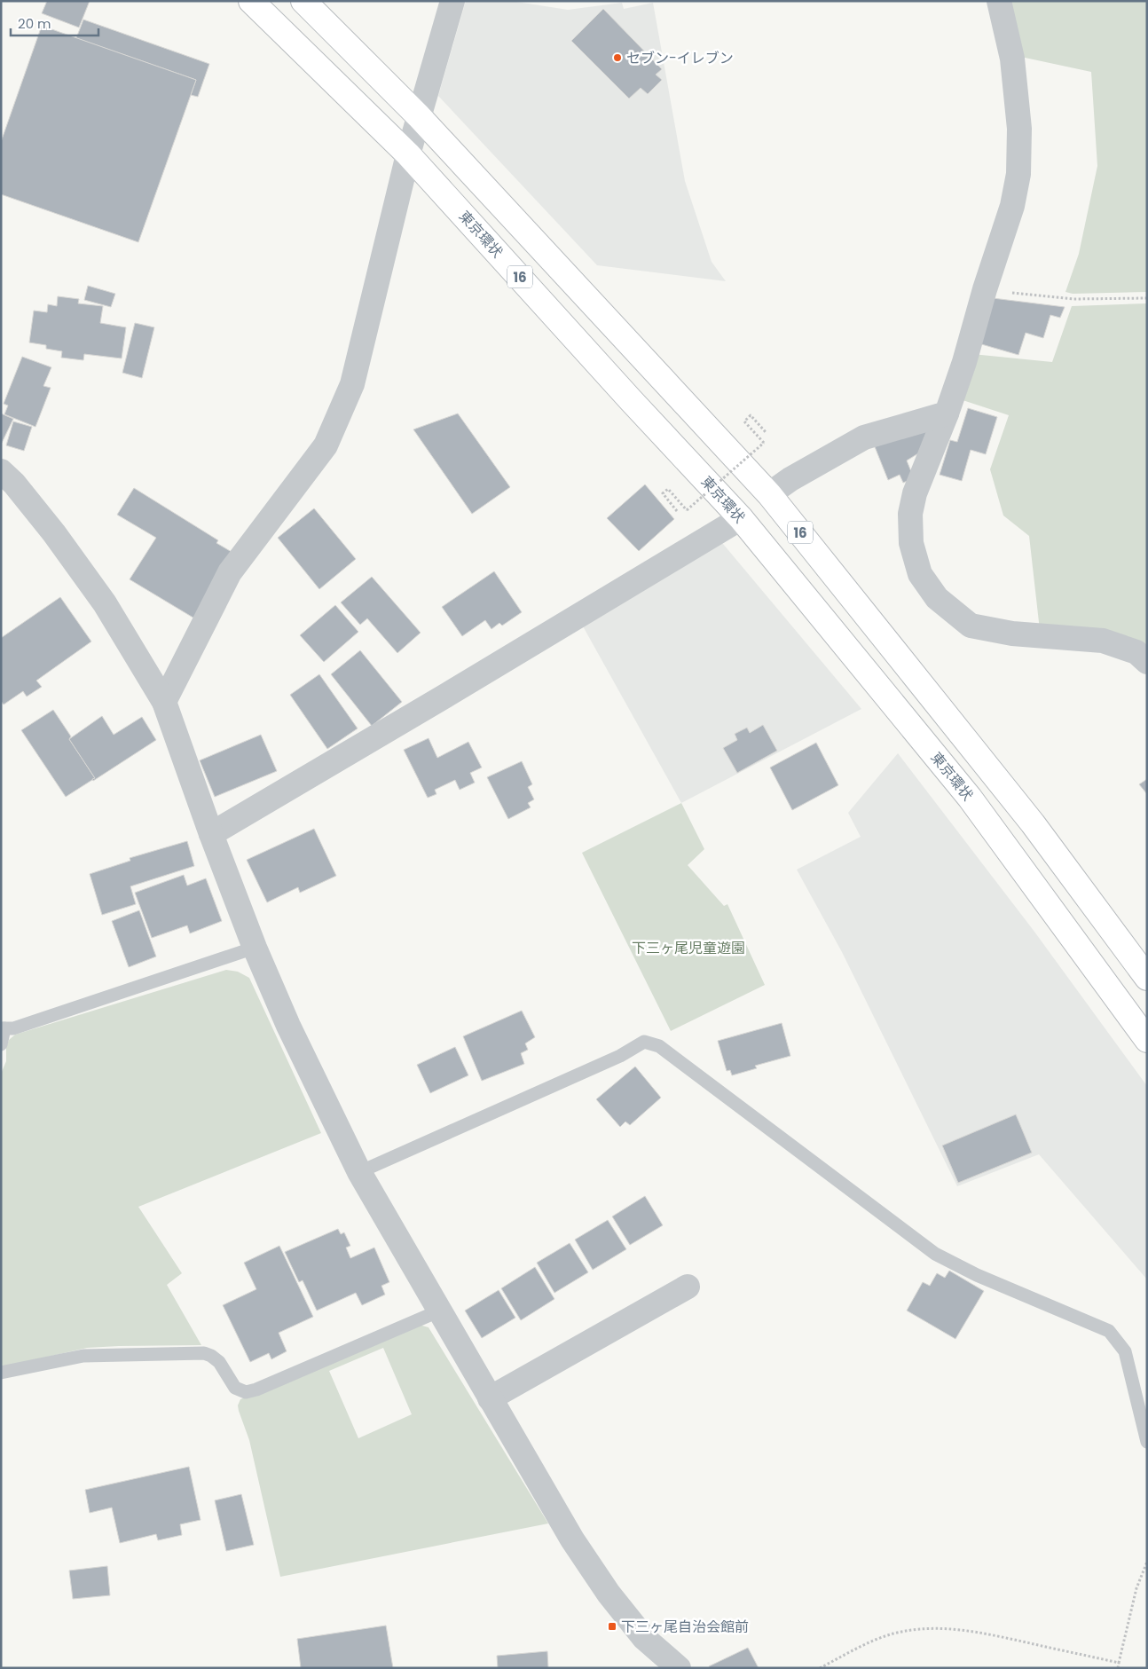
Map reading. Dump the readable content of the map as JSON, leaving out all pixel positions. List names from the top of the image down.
{
  "streets": {
    "highway": ["東京環状", "16"]
  },
  "parks": ["下三ヶ尾児童遊園"],
  "places": {
    "other": ["セブン-イレブン"],
    "transit": ["下三ヶ尾自治会館前"]
  },
  "scale_bar": "20 m"
}
